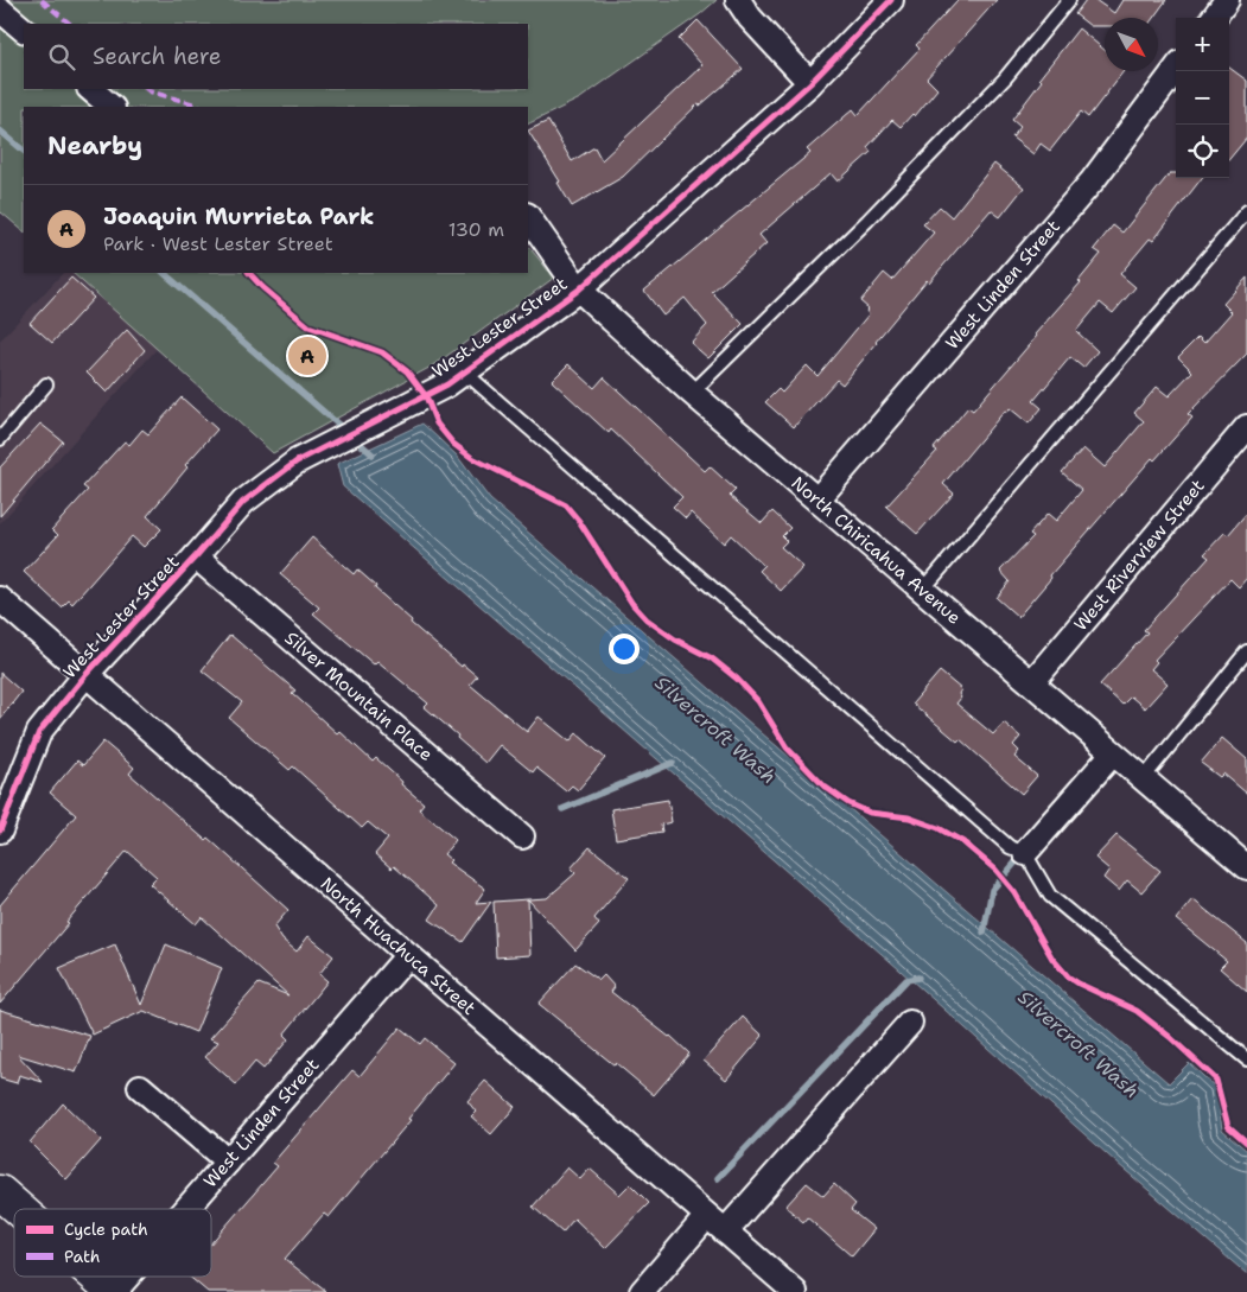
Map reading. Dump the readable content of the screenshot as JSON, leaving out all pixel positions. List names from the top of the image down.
{
  "streets": {
    "street": [
      "West Linden Street",
      "West Lester Street",
      "North Chiricahua Avenue",
      "West Riverview Street",
      "Silver Mountain Place",
      "North Huachuca Street"
    ]
  },
  "crossings": [
    ["West Linden Street", "North Chiricahua Avenue"],
    ["West Linden Street", "North Huachuca Street"],
    ["West Lester Street", "North Chiricahua Avenue"],
    ["West Lester Street", "Silver Mountain Place"],
    ["West Lester Street", "North Huachuca Street"],
    ["North Chiricahua Avenue", "West Riverview Street"]
  ],
  "water": ["Silvercroft Wash"],
  "legend": ["Cycle path", "Path"],
  "north": "bottom right",
  "page": {
    "map_buttons": ["+", "−"],
    "search": "Search here",
    "heading": "Nearby",
    "list": [
      {
        "mark": "A",
        "name": "Joaquin Murrieta Park",
        "note": "Park · West Lester Street",
        "value": "130 m"
      }
    ],
    "pins": "A"
  }
}
